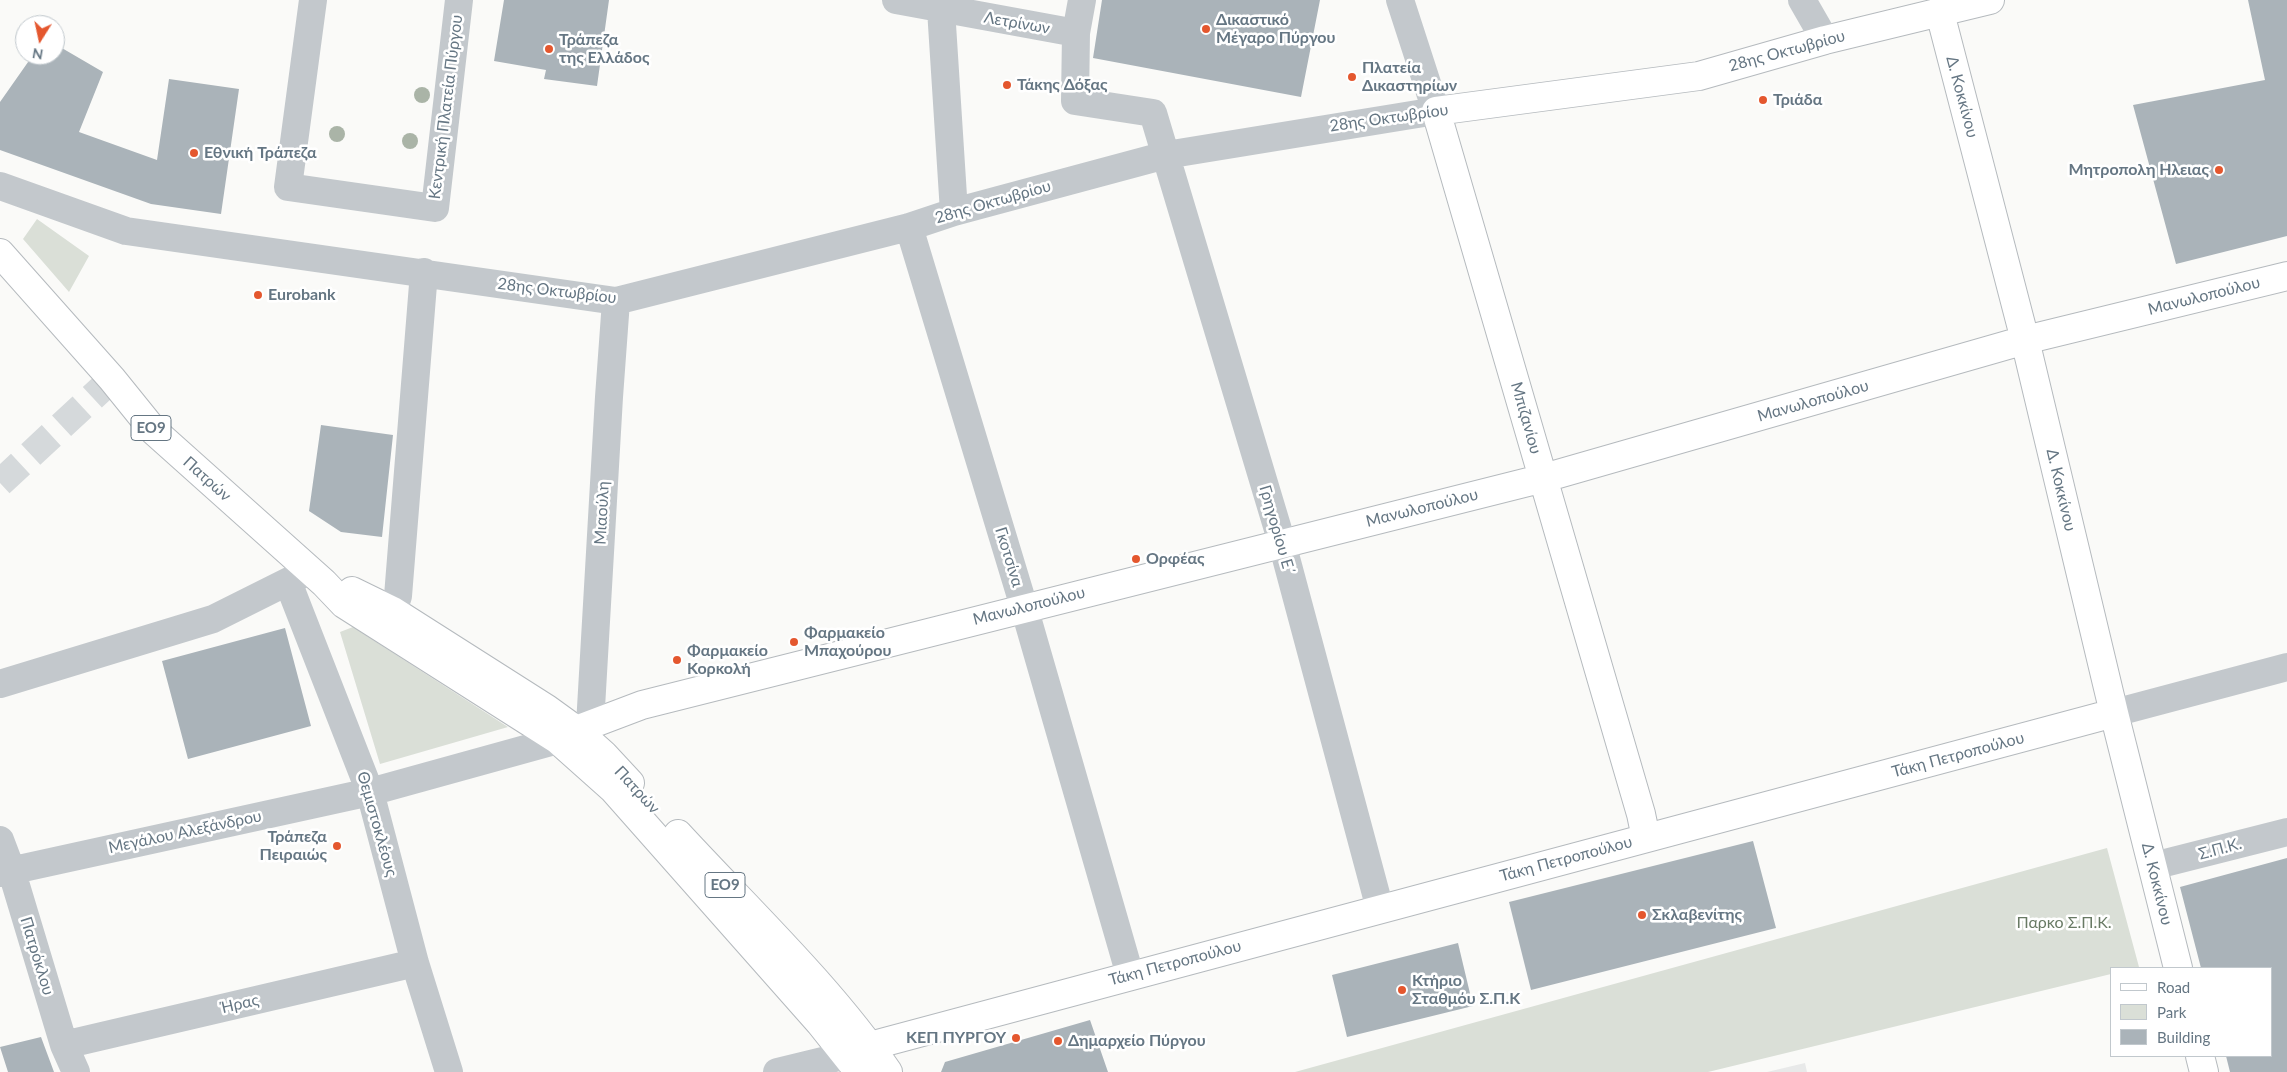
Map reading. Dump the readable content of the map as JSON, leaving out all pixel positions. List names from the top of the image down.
{
  "streets": {
    "main road": [
      "28ης Οκτωβρίου",
      "Δ. Κοκκίνου",
      "Μανωλοπούλου",
      "Μπιζανίου",
      "ΕΟ9",
      "Πατρών",
      "Τάκη Πετροπούλου"
    ],
    "street": [
      "Λετρίνων",
      "Κεντρική Πλατεία Πύργου",
      "Μιαούλη",
      "Γρηγορίου Ε΄",
      "Γκοτσίνα",
      "Θεμιστοκλέους",
      "Μεγάλου Αλεξάνδρου",
      "Σ.Π.Κ.",
      "Πατρόκλου",
      "Ήρας"
    ]
  },
  "crossings": [
    ["Λετρίνων", "Γρηγορίου Ε΄"],
    ["28ης Οκτωβρίου", "Δ. Κοκκίνου"],
    ["28ης Οκτωβρίου", "Μπιζανίου"],
    ["28ης Οκτωβρίου", "Μιαούλη"],
    ["28ης Οκτωβρίου", "Γρηγορίου Ε΄"],
    ["28ης Οκτωβρίου", "Γκοτσίνα"],
    ["Δ. Κοκκίνου", "Μανωλοπούλου"],
    ["Δ. Κοκκίνου", "Τάκη Πετροπούλου"],
    ["Δ. Κοκκίνου", "Σ.Π.Κ."],
    ["Μανωλοπούλου", "Μπιζανίου"],
    ["Μανωλοπούλου", "Πατρών"],
    ["Μανωλοπούλου", "Μιαούλη"],
    ["Μανωλοπούλου", "Γρηγορίου Ε΄"],
    ["Μανωλοπούλου", "Γκοτσίνα"],
    ["Μανωλοπούλου", "Μεγάλου Αλεξάνδρου"],
    ["Μπιζανίου", "Τάκη Πετροπούλου"],
    ["Πατρών", "Μιαούλη"],
    ["Πατρών", "Τάκη Πετροπούλου"],
    ["Πατρών", "Θεμιστοκλέους"],
    ["Πατρών", "Μεγάλου Αλεξάνδρου"],
    ["Μιαούλη", "Μεγάλου Αλεξάνδρου"],
    ["Γρηγορίου Ε΄", "Τάκη Πετροπούλου"],
    ["Γκοτσίνα", "Τάκη Πετροπούλου"],
    ["Θεμιστοκλέους", "Μεγάλου Αλεξάνδρου"],
    ["Θεμιστοκλέους", "Ήρας"],
    ["Μεγάλου Αλεξάνδρου", "Πατρόκλου"],
    ["Πατρόκλου", "Ήρας"]
  ],
  "parks": ["Παρκο Σ.Π.Κ."],
  "places": [
    "Δικαστικό Μέγαρο Πύργου",
    "Τράπεζα της Ελλάδος",
    "Πλατεία Δικαστηρίων",
    "Τάκης Δόξας",
    "Τριάδα",
    "Εθνική Τράπεζα",
    "Μητροπολη Ηλειας",
    "Eurobank",
    "Ορφέας",
    "Φαρμακείο Μπαχούρου",
    "Φαρμακείο Κορκολή",
    "Τράπεζα Πειραιώς",
    "Σκλαβενίτης",
    "Κτήριο Σταθμόυ Σ.Π.Κ",
    "ΚΕΠ ΠΥΡΓΟΥ",
    "Δημαρχείο Πύργου"
  ],
  "legend": ["Road", "Park", "Building"],
  "north": "bottom"
}
